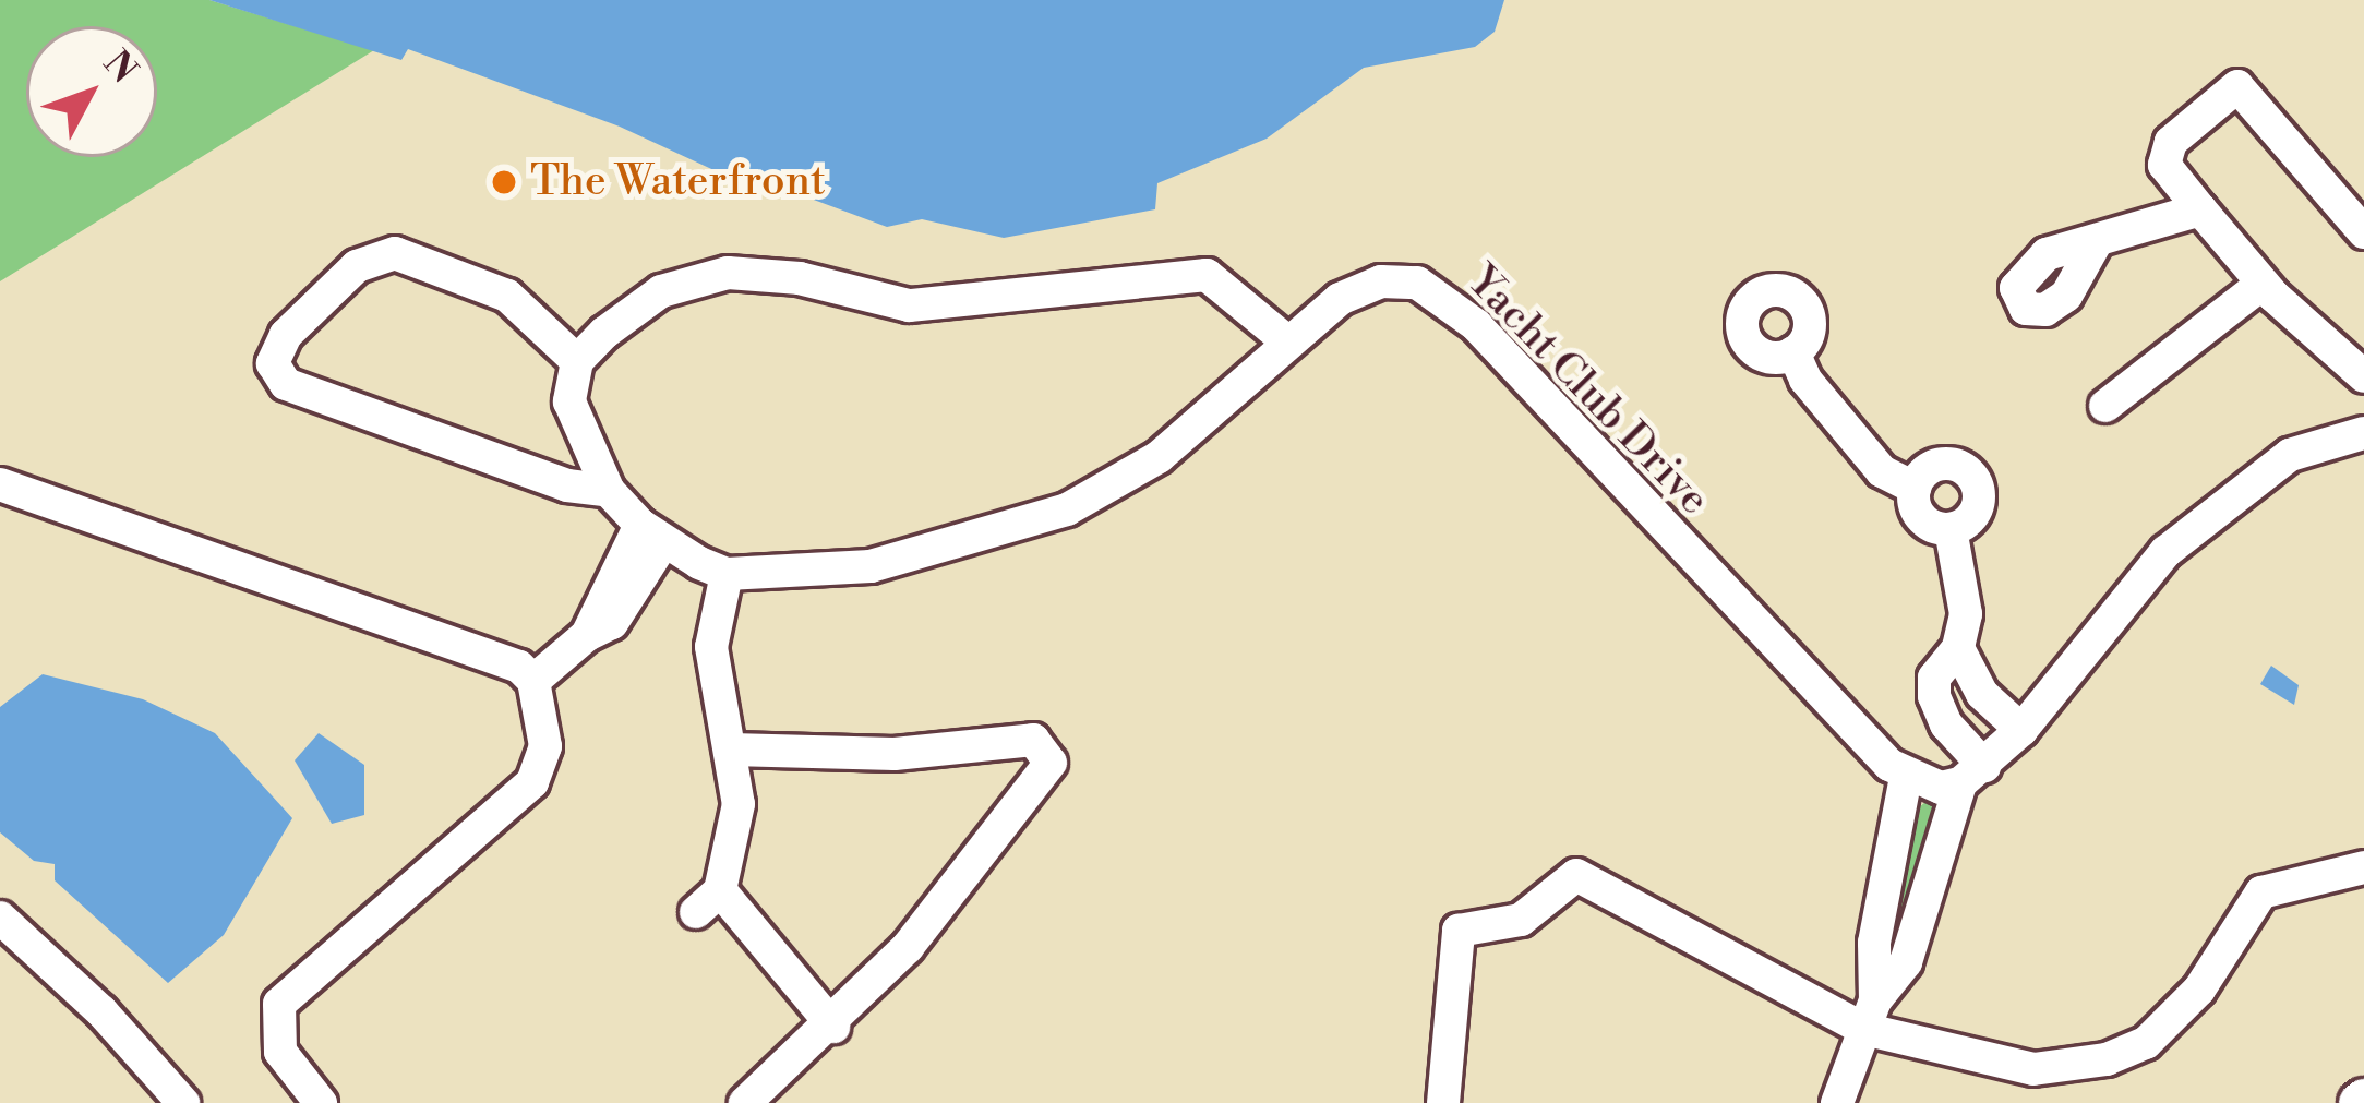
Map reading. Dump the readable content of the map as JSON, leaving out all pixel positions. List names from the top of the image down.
{
  "streets": {
    "street": ["Yacht Club Drive"]
  },
  "places": ["The Waterfront"],
  "north": "top right"
}
